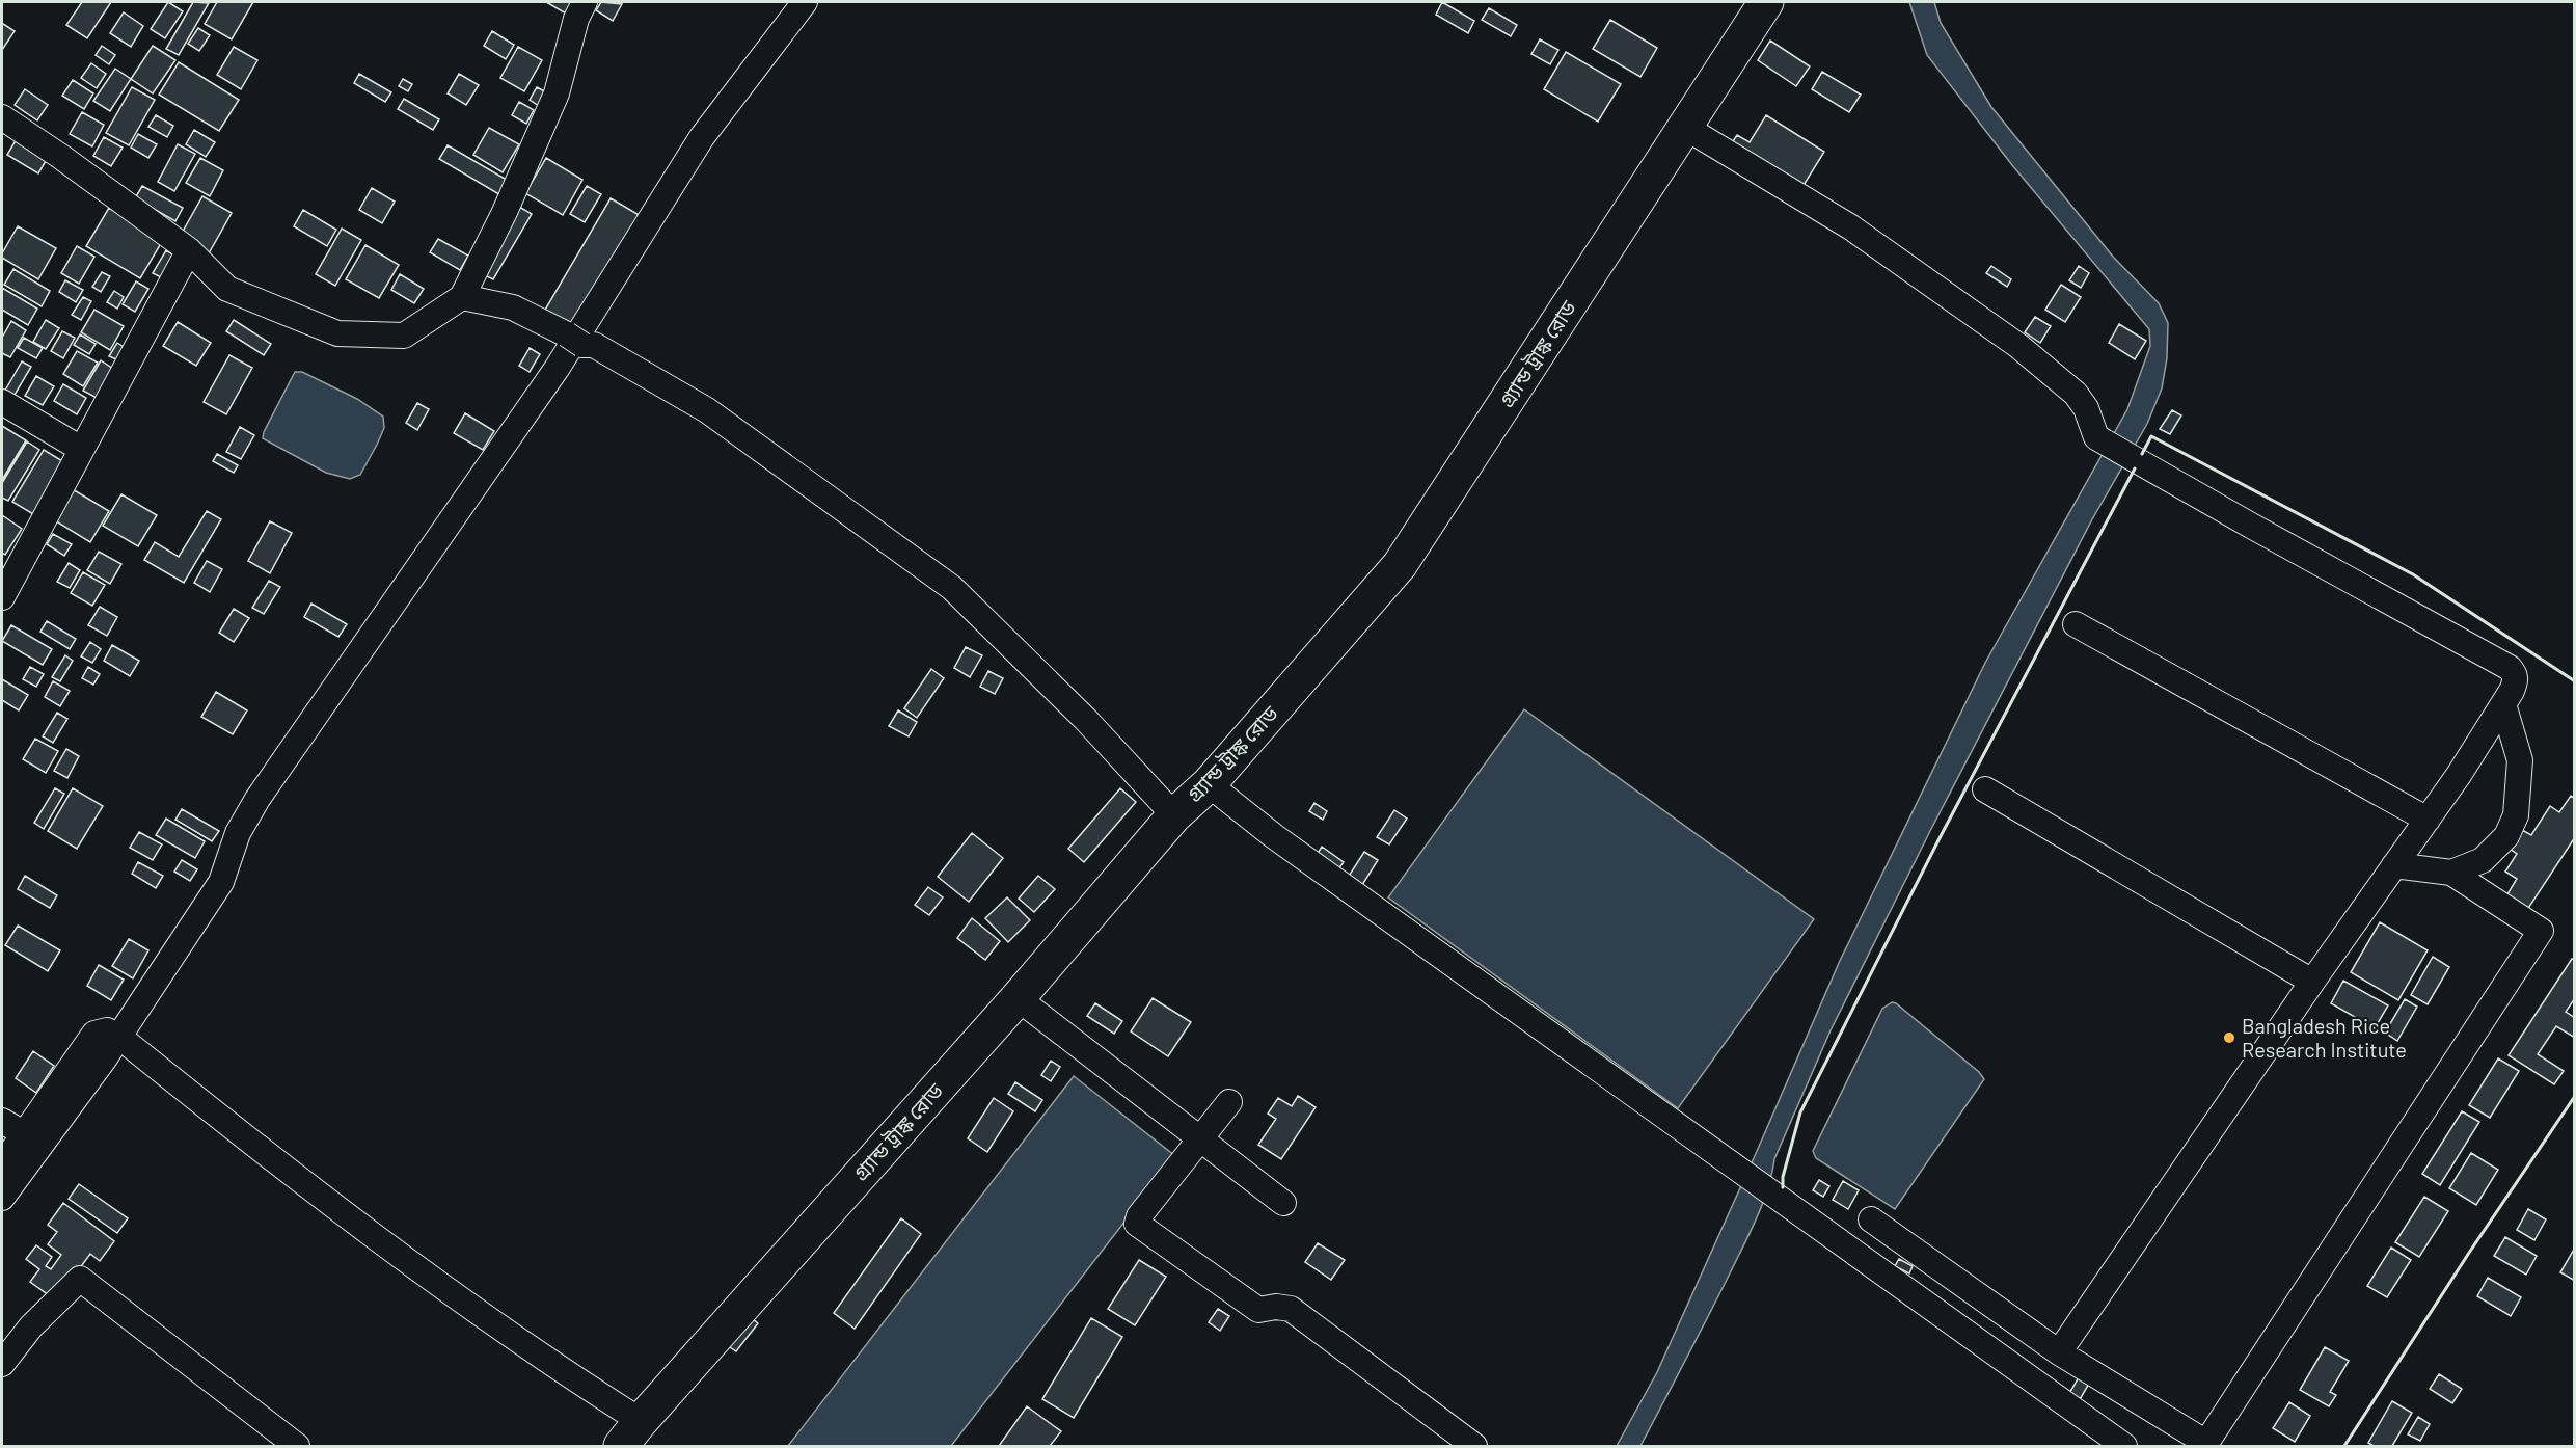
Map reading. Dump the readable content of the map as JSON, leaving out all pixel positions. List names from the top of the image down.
{
  "streets": {
    "highway": ["গ্র্যান্ড ট্রাঙ্ক রোড"]
  },
  "places": ["Bangladesh Rice Research Institute"]
}
